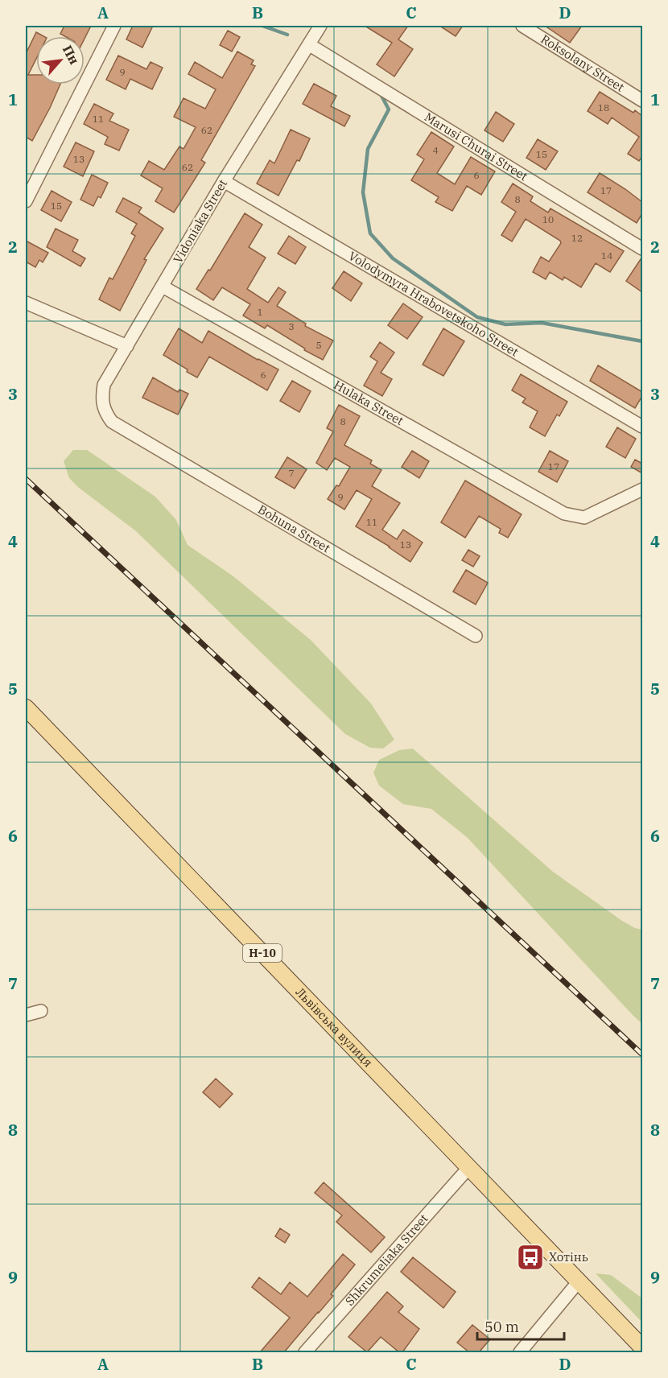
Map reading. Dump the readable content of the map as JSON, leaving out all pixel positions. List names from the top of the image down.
{
  "streets": {
    "main road": ["Н-10", "Львівська вулиця"],
    "street": [
      "Roksolany Street",
      "Marusi Churai Street",
      "Vidoniaka Street",
      "Volodymyra Hrabovetskoho Street",
      "Hulaka Street",
      "Bohuna Street",
      "Shkrumeliaka Street"
    ]
  },
  "crossings": [
    ["Marusi Churai Street", "Vidoniaka Street"],
    ["Vidoniaka Street", "Volodymyra Hrabovetskoho Street"],
    ["Vidoniaka Street", "Hulaka Street"],
    ["Vidoniaka Street", "Bohuna Street"],
    ["Львівська вулиця", "Shkrumeliaka Street"]
  ],
  "places": {
    "bus stop": ["Хотінь"]
  },
  "house_numbers": [
    "9",
    "18",
    "11",
    "62",
    "4",
    "15",
    "13",
    "62",
    "6",
    "17",
    "8",
    "15",
    "10",
    "12",
    "14",
    "1",
    "3",
    "5",
    "6",
    "8",
    "17",
    "7",
    "9",
    "11",
    "13"
  ],
  "scale_bar": "50 m",
  "north": "top right",
  "grid": {
    "columns": [
      "A",
      "B",
      "C",
      "D"
    ],
    "rows": [
      "1",
      "2",
      "3",
      "4",
      "5",
      "6",
      "7",
      "8",
      "9"
    ]
  }
}
